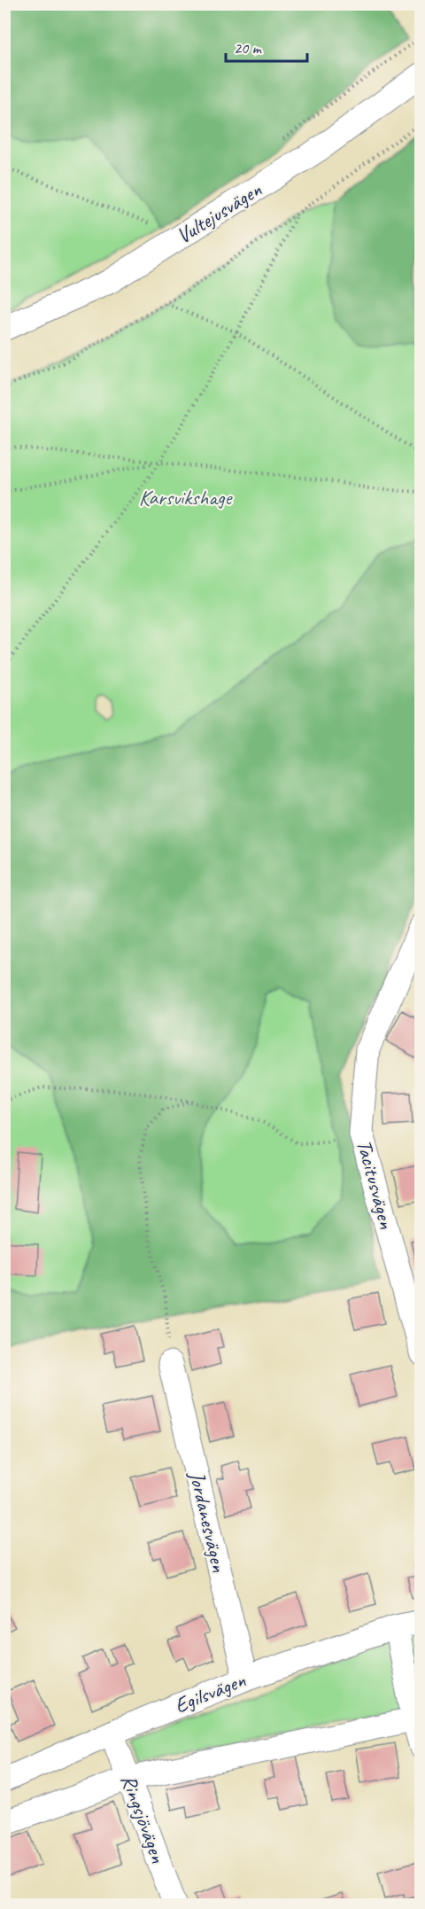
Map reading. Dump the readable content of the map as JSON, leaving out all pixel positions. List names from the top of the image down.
{
  "streets": {
    "street": [
      "Vultejusvägen",
      "Tacitusvägen",
      "Jordanesvägen",
      "Egilsvägen",
      "Ringsjövägen"
    ]
  },
  "crossings": [
    ["Jordanesvägen", "Egilsvägen"],
    ["Egilsvägen", "Ringsjövägen"]
  ],
  "parks": ["Karsvikshage"],
  "scale_bar": "20 m"
}
